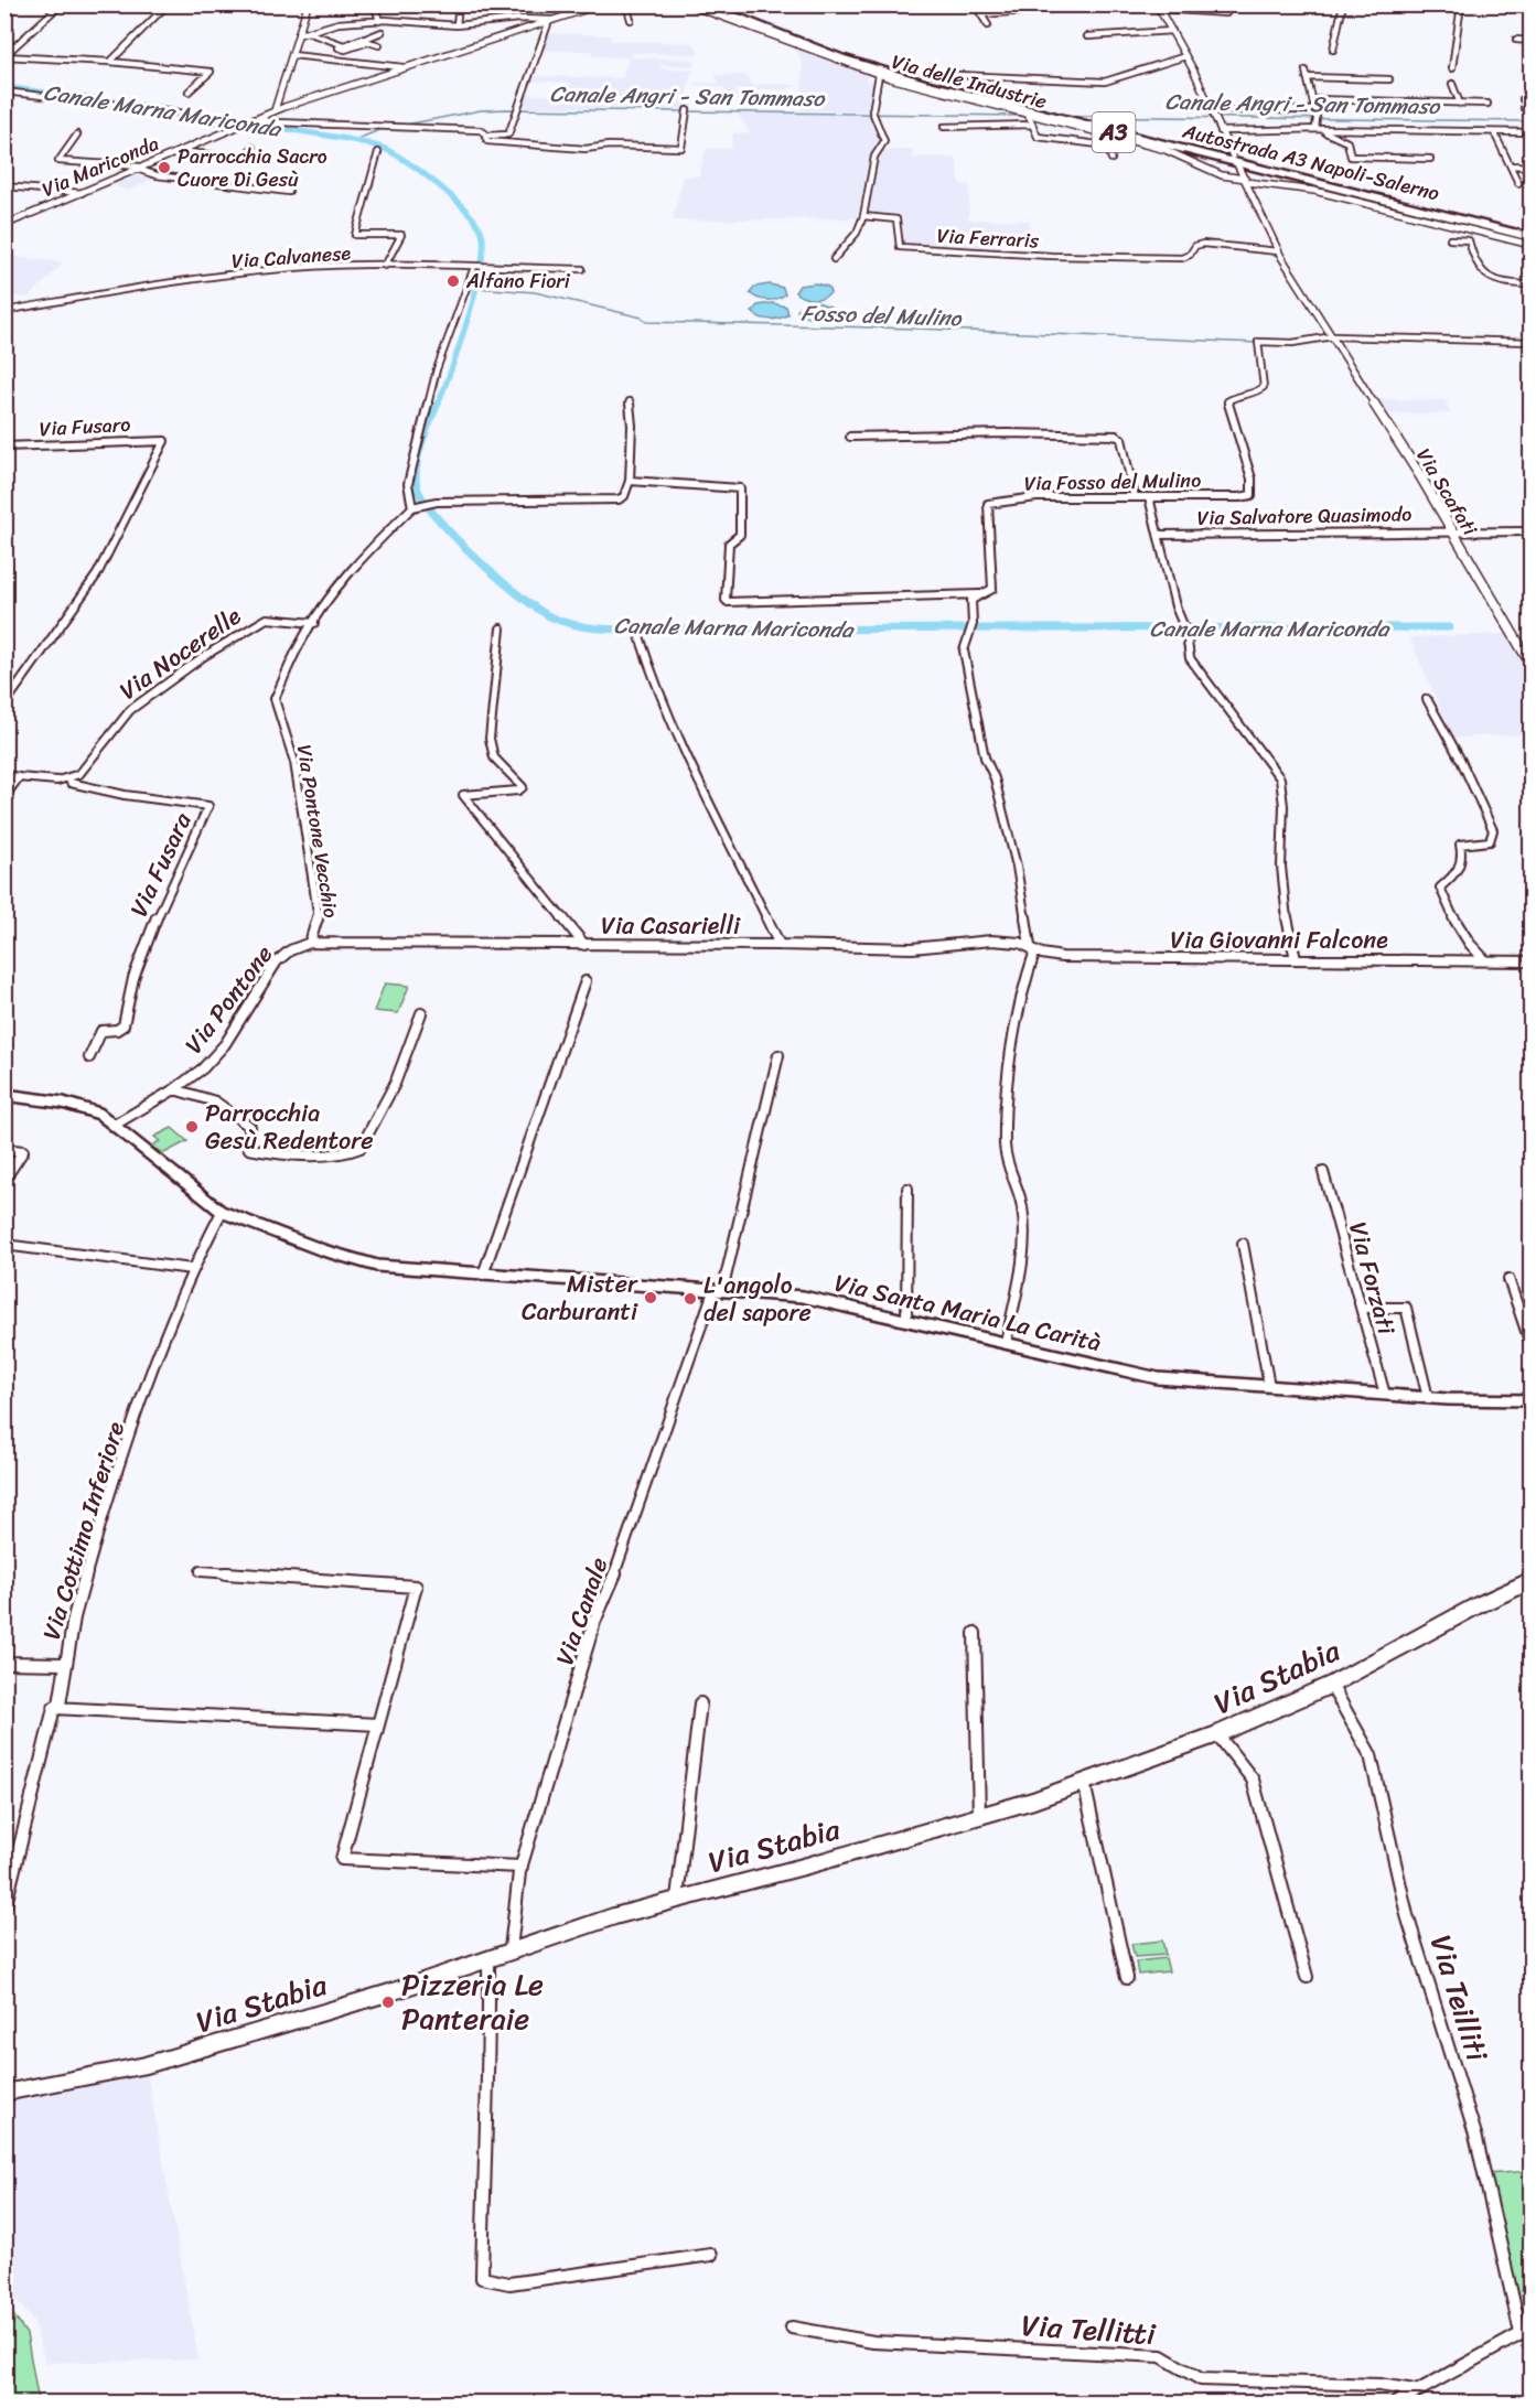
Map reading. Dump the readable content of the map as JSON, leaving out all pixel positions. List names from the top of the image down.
{
  "streets": {
    "highway": ["A3", "Autostrada A3 Napoli-Salerno"],
    "main road": ["Via Stabia"],
    "street": [
      "Via delle Industrie",
      "Via Mariconda",
      "Via Ferraris",
      "Via Calvanese",
      "Via Fusaro",
      "Via Fosso del Mulino",
      "Via Scafati",
      "Via Salvatore Quasimodo",
      "Via Nocerelle",
      "Via Pontone Vecchio",
      "Via Fusara",
      "Via Casarielli",
      "Via Giovanni Falcone",
      "Via Pontone",
      "Via Forzati",
      "Via Santa Maria La Carità",
      "Via Cottimo Inferiore",
      "Via Canale",
      "Via Teilliti",
      "Via Tellitti"
    ]
  },
  "crossings": [
    ["Via delle Industrie", "Via Scafati"],
    ["Via Ferraris", "Via Scafati"],
    ["Via Fosso del Mulino", "Via Scafati"],
    ["Via Scafati", "Via Salvatore Quasimodo"],
    ["Via Nocerelle", "Via Pontone Vecchio"],
    ["Via Nocerelle", "Via Fusara"],
    ["Via Pontone Vecchio", "Via Casarielli"],
    ["Via Pontone Vecchio", "Via Pontone"],
    ["Via Casarielli", "Via Giovanni Falcone"],
    ["Via Casarielli", "Via Pontone"],
    ["Via Pontone", "Via Santa Maria La Carità"],
    ["Via Forzati", "Via Santa Maria La Carità"],
    ["Via Santa Maria La Carità", "Via Cottimo Inferiore"],
    ["Via Santa Maria La Carità", "Via Canale"],
    ["Via Canale", "Via Stabia"],
    ["Via Stabia", "Via Teilliti"]
  ],
  "water": ["Canale Angri - San Tommaso", "Canale Marna Mariconda", "Fosso del Mulino"],
  "places": [
    "Parrocchia Sacro Cuore Di Gesù",
    "Alfano Fiori",
    "Parrocchia Gesù Redentore",
    "Mister Carburanti",
    "L'angolo del sapore",
    "Pizzeria Le Panteraie"
  ]
}
